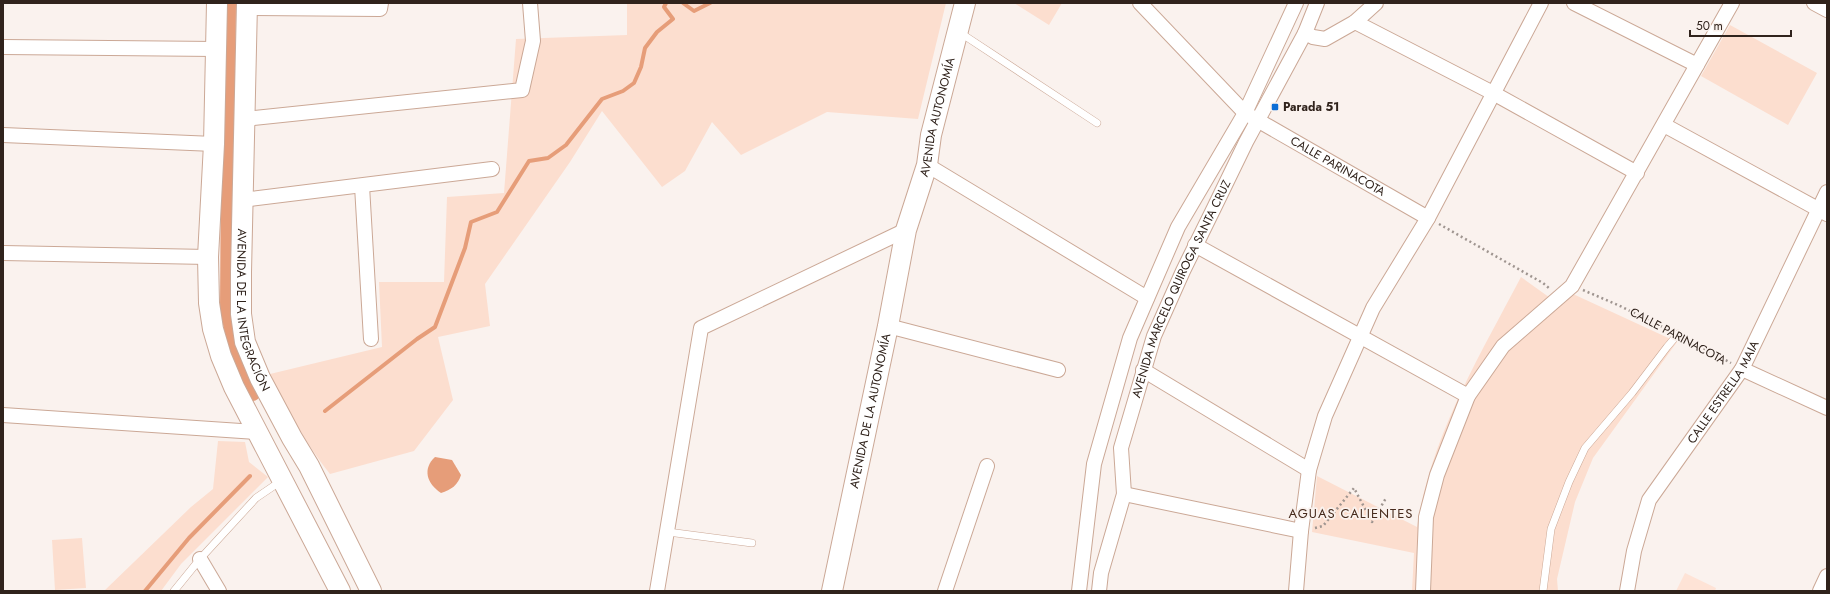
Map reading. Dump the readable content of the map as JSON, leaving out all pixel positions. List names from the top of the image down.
{
  "streets": {
    "main road": ["AVENIDA AUTONOMÍA", "AVENIDA DE LA INTEGRACIÓN", "AVENIDA DE LA AUTONOMÍA"],
    "street": ["CALLE PARINACOTA", "AVENIDA MARCELO QUIROGA SANTA CRUZ", "CALLE ESTRELLA MAIA"]
  },
  "crossings": [
    ["AVENIDA AUTONOMÍA", "AVENIDA DE LA AUTONOMÍA"],
    ["CALLE PARINACOTA", "AVENIDA MARCELO QUIROGA SANTA CRUZ"],
    ["CALLE PARINACOTA", "CALLE ESTRELLA MAIA"]
  ],
  "districts": ["AGUAS CALIENTES"],
  "places": {
    "transit": ["Parada 51"]
  },
  "scale_bar": "50 m"
}
